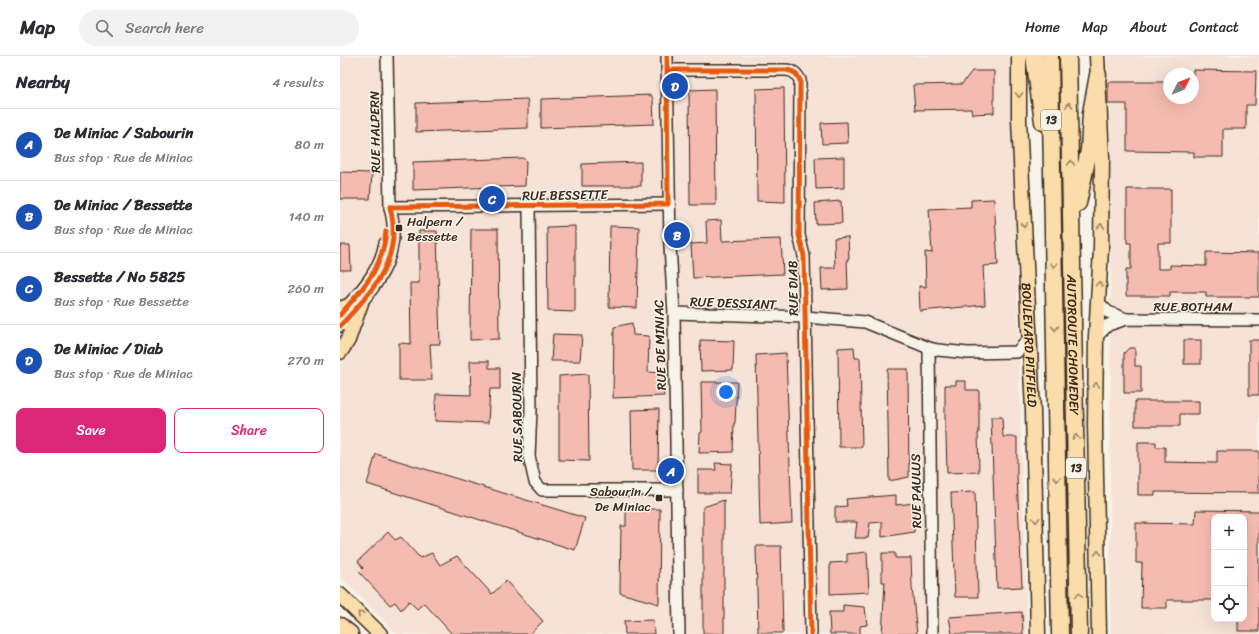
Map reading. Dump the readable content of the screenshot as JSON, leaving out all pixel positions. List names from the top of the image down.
{
  "streets": {
    "highway": ["13", "AUTOROUTE CHOMEDEY"],
    "main road": ["BOULEVARD PITFIELD"],
    "street": [
      "RUE HALPERN",
      "RUE BESSETTE",
      "RUE DIAB",
      "RUE DESSIANT",
      "RUE BOTHAM",
      "RUE DE MINIAC",
      "RUE SABOURIN",
      "RUE PAULUS"
    ]
  },
  "crossings": [
    ["RUE HALPERN", "RUE BESSETTE"],
    ["RUE BESSETTE", "RUE DE MINIAC"],
    ["RUE BESSETTE", "RUE SABOURIN"],
    ["RUE DIAB", "RUE DESSIANT"],
    ["RUE DIAB", "RUE DE MINIAC"],
    ["RUE DESSIANT", "RUE DE MINIAC"],
    ["RUE DESSIANT", "RUE PAULUS"],
    ["RUE DE MINIAC", "RUE SABOURIN"]
  ],
  "places": {
    "transit": ["Halpern / Bessette", "Sabourin / De Miniac"]
  },
  "north": "top right",
  "page": {
    "header": "Map",
    "search": "Search here",
    "nav": [
      "Home",
      "Map",
      "About",
      "Contact"
    ],
    "heading": ["Nearby", "4 results"],
    "pins": [
      "D",
      "C",
      "B",
      "A"
    ],
    "list": [
      {
        "mark": "A",
        "name": "De Miniac / Sabourin",
        "note": "Bus stop · Rue de Miniac",
        "value": "80 m"
      },
      {
        "mark": "B",
        "name": "De Miniac / Bessette",
        "note": "Bus stop · Rue de Miniac",
        "value": "140 m"
      },
      {
        "mark": "C",
        "name": "Bessette / No 5825",
        "note": "Bus stop · Rue Bessette",
        "value": "260 m"
      },
      {
        "mark": "D",
        "name": "De Miniac / Diab",
        "note": "Bus stop · Rue de Miniac",
        "value": "270 m"
      }
    ],
    "buttons": ["Save", "Share"],
    "map_buttons": ["+", "−"]
  }
}
